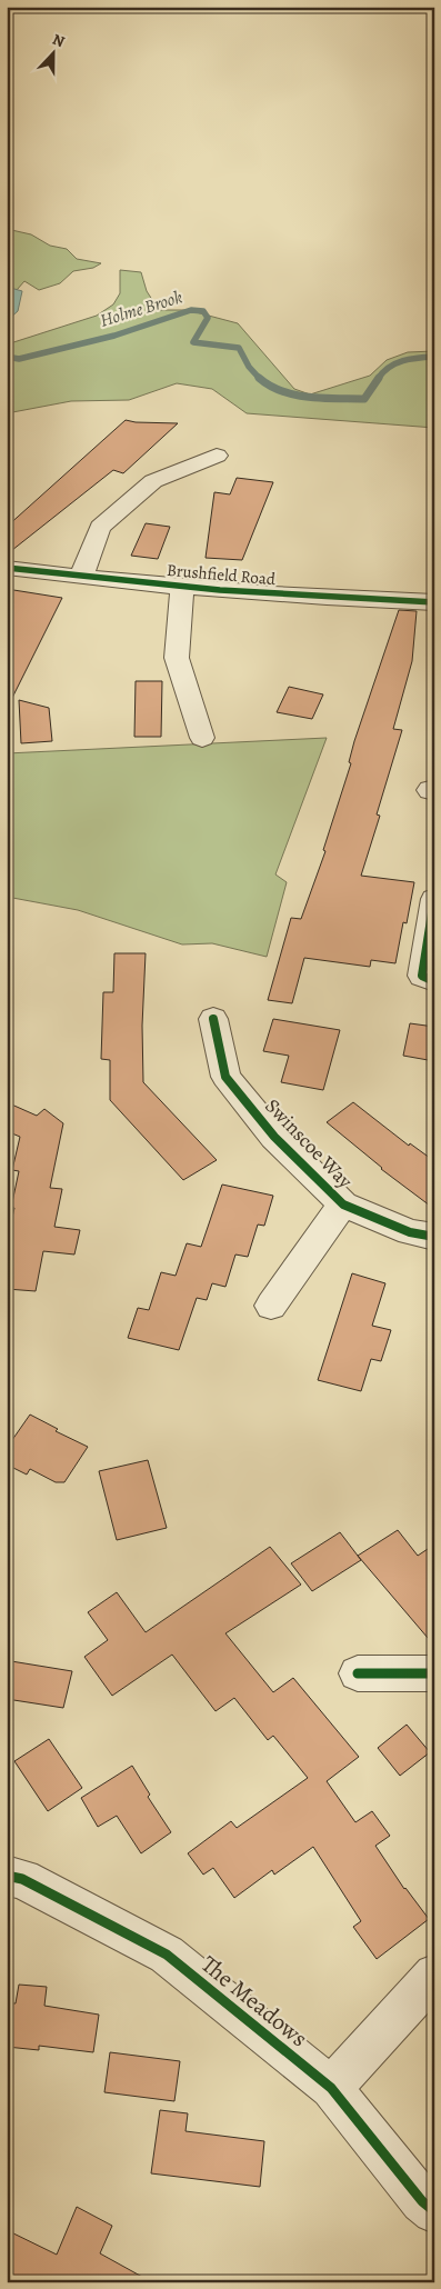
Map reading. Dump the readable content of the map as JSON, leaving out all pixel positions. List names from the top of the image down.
{
  "streets": {
    "street": ["Brushfield Road", "Swinscoe Way", "The Meadows"]
  },
  "water": ["Holme Brook"],
  "north": "top"
}
